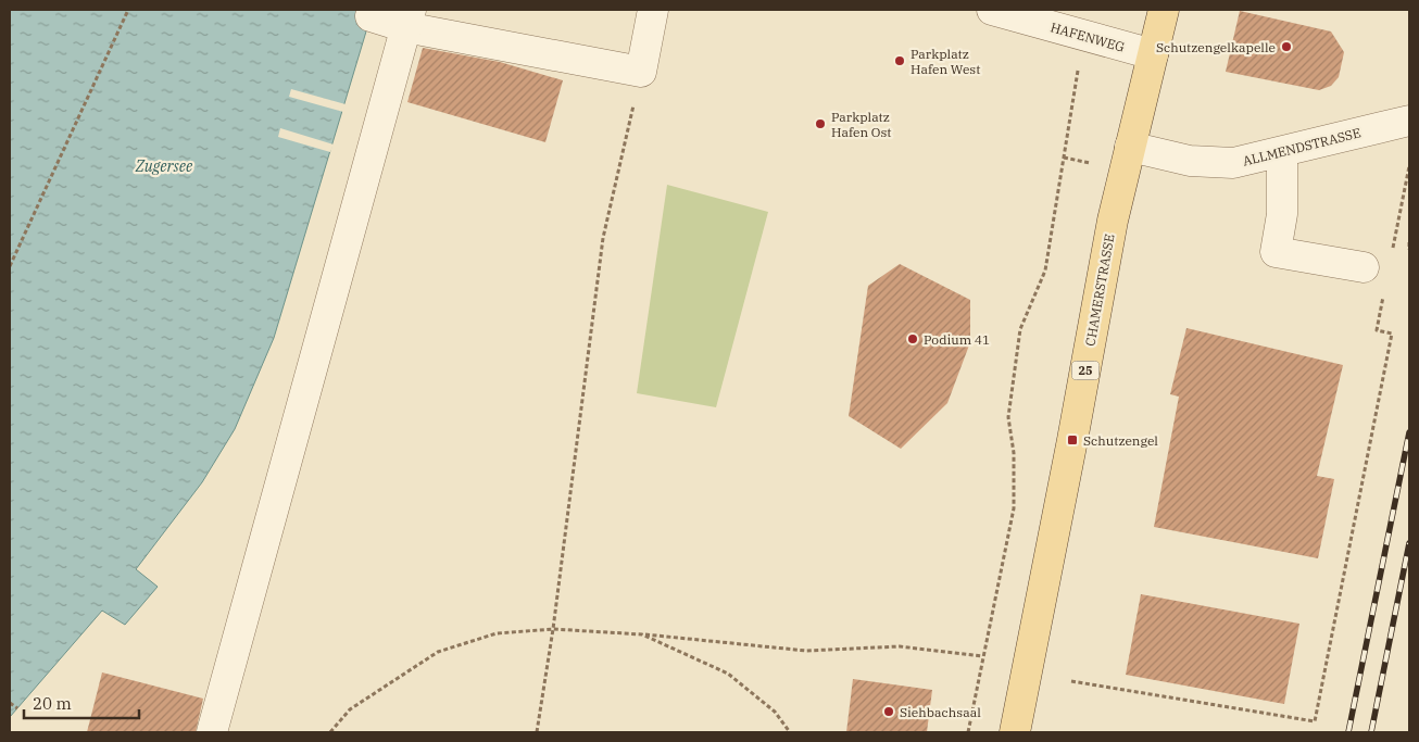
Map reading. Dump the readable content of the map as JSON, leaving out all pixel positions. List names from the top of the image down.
{
  "streets": {
    "main road": ["CHAMERSTRASSE", "25"],
    "street": ["HAFENWEG", "ALLMENDSTRASSE"]
  },
  "crossings": [
    ["HAFENWEG", "CHAMERSTRASSE"],
    ["ALLMENDSTRASSE", "CHAMERSTRASSE"]
  ],
  "water": ["Zugersee"],
  "places": {
    "other": [
      "Schutzengelkapelle",
      "Parkplatz Hafen West",
      "Parkplatz Hafen Ost",
      "Podium 41",
      "Siehbachsaal"
    ],
    "transit": ["Schutzengel"]
  },
  "scale_bar": "20 m"
}
